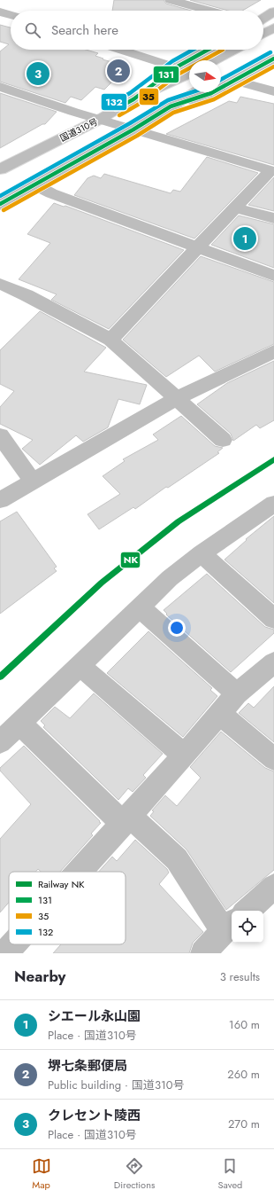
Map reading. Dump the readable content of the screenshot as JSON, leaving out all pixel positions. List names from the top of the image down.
{
  "streets": {
    "main road": ["国道310号"]
  },
  "lines": [
    "transit line 131",
    "transit line 35",
    "transit line 132",
    "rail line NK"
  ],
  "legend": [
    "Railway NK",
    "131",
    "35",
    "132"
  ],
  "north": "right",
  "page": {
    "search": "Search here",
    "pins": ["2", "3", "1"],
    "heading": ["Nearby", "3 results"],
    "list": [
      {
        "mark": "1",
        "name": "シエール永山園",
        "note": "Place · 国道310号",
        "value": "160 m"
      },
      {
        "mark": "2",
        "name": "堺七条郵便局",
        "note": "Public building · 国道310号",
        "value": "260 m"
      },
      {
        "mark": "3",
        "name": "クレセント陵西",
        "note": "Place · 国道310号",
        "value": "270 m"
      }
    ],
    "nav": ["Map", "Directions", "Saved"]
  }
}
